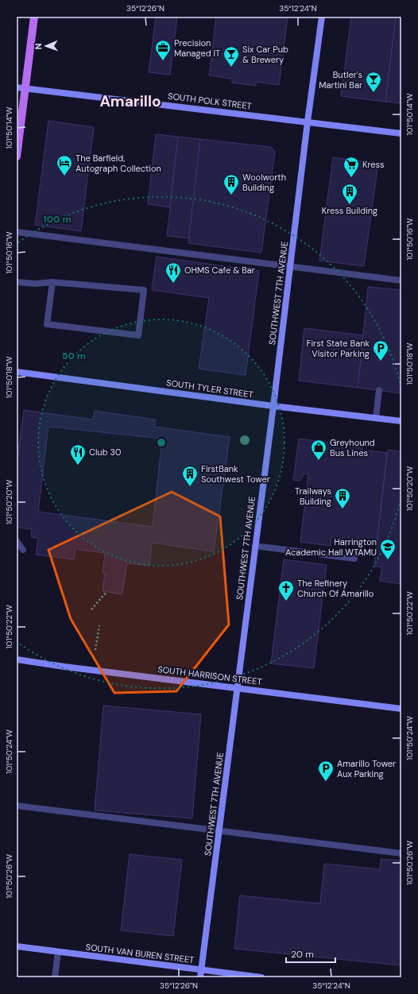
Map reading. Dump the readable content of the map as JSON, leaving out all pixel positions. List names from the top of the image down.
{
  "streets": {
    "street": [
      "SOUTH POLK STREET",
      "SOUTHWEST 7TH AVENUE",
      "SOUTH TYLER STREET",
      "SOUTH HARRISON STREET",
      "SOUTH VAN BUREN STREET"
    ]
  },
  "crossings": [
    ["SOUTH POLK STREET", "SOUTHWEST 7TH AVENUE"],
    ["SOUTHWEST 7TH AVENUE", "SOUTH TYLER STREET"],
    ["SOUTHWEST 7TH AVENUE", "SOUTH HARRISON STREET"],
    ["SOUTHWEST 7TH AVENUE", "SOUTH VAN BUREN STREET"]
  ],
  "districts": ["Amarillo"],
  "places": {
    "office": ["Precision Managed IT"],
    "bar": ["Six Car Pub & Brewery", "Butler's Martini Bar"],
    "hotel": ["The Barfield, Autograph Collection"],
    "supermarket": ["Kress"],
    "building": [
      "Woolworth Building",
      "Kress Building",
      "FirstBank Southwest Tower",
      "Trailways Building"
    ],
    "restaurant": ["OHMS Cafe & Bar", "Club 30"],
    "parking": ["First State Bank Visitor Parking", "Amarillo Tower Aux Parking"],
    "shop": ["Greyhound Bus Lines"],
    "school or university": ["Harrington Academic Hall WTAMU"],
    "church": ["The Refinery Church Of Amarillo"]
  },
  "scale_bar": "20 m",
  "north": "left",
  "coordinates": [
    "35°12'26\"N",
    "35°12'24\"N",
    "101°50'14\"W",
    "101°50'16\"W",
    "101°50'18\"W",
    "101°50'20\"W",
    "101°50'22\"W",
    "101°50'24\"W",
    "101°50'26\"W"
  ],
  "rings": ["100 m", "50 m"]
}
